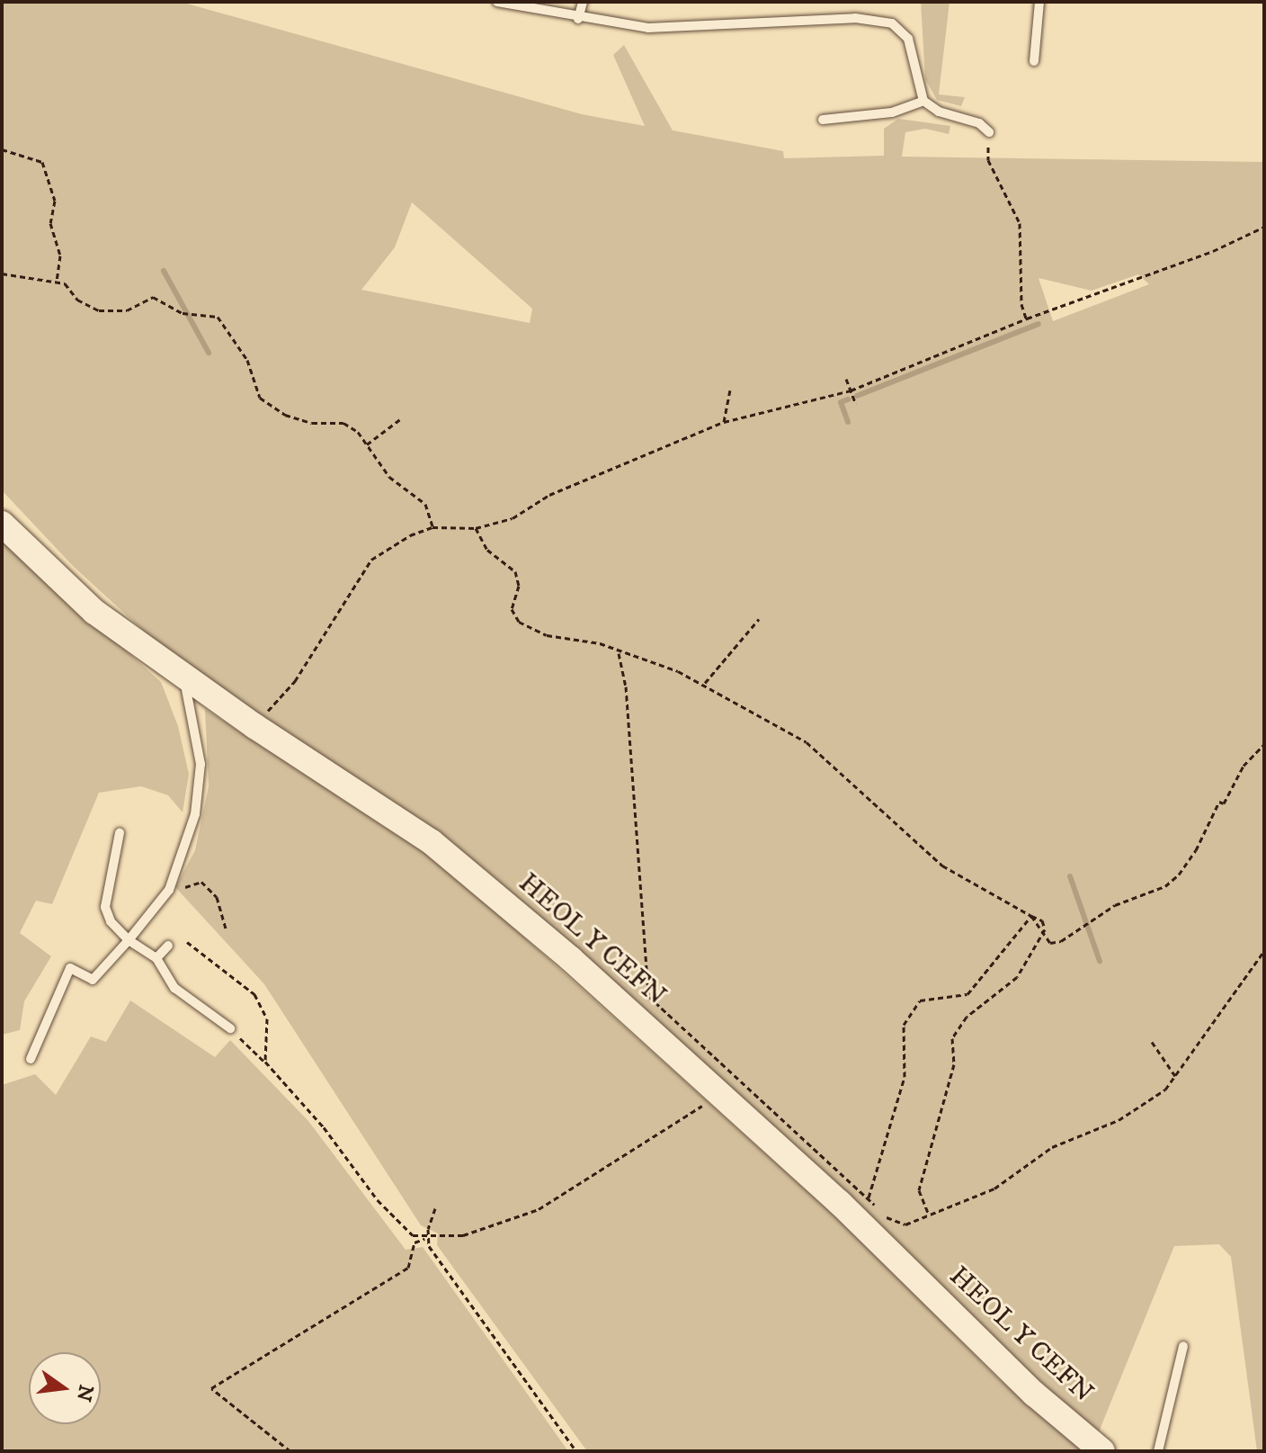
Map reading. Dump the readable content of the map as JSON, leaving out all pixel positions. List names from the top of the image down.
{
  "streets": {
    "street": ["HEOL Y CEFN"]
  },
  "north": "right"
}
